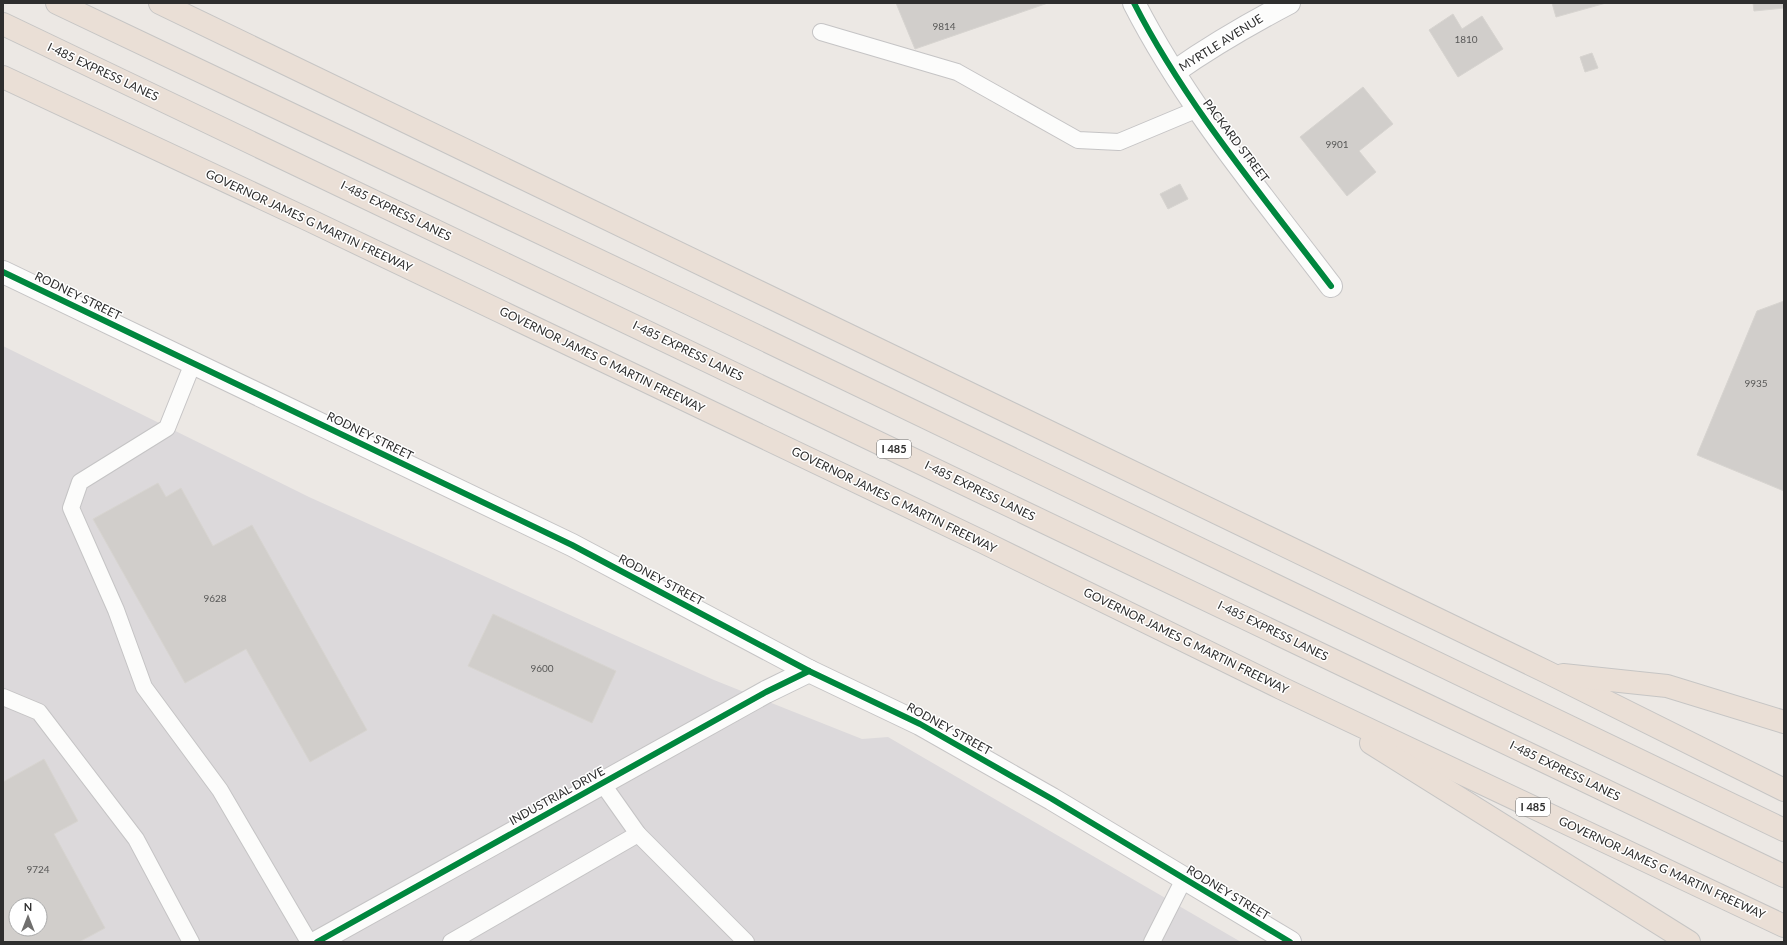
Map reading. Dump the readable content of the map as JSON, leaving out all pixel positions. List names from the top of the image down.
{
  "streets": {
    "highway": ["I-485 EXPRESS LANES", "GOVERNOR JAMES G MARTIN FREEWAY", "I 485"],
    "street": [
      "MYRTLE AVENUE",
      "PACKARD STREET",
      "RODNEY STREET",
      "INDUSTRIAL DRIVE"
    ]
  },
  "crossings": [
    ["MYRTLE AVENUE", "PACKARD STREET"],
    ["RODNEY STREET", "INDUSTRIAL DRIVE"]
  ],
  "house_numbers": [
    "9814",
    "1810",
    "9901",
    "9935",
    "9628",
    "9600",
    "9724"
  ],
  "north": "top"
}
